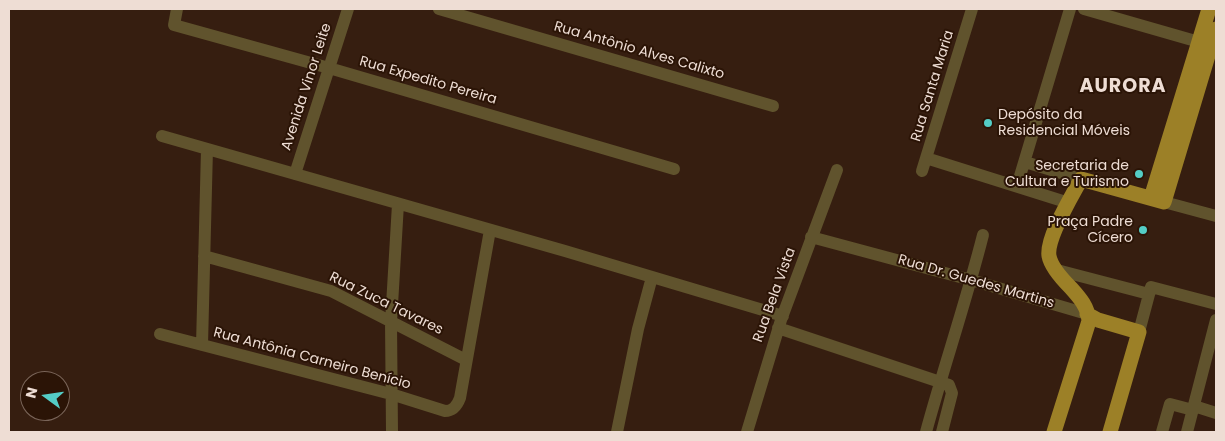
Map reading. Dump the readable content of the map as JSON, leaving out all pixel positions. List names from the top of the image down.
{
  "streets": {
    "main road": ["Rua Dr. Guedes Martins"],
    "street": [
      "Rua Antônio Alves Calixto",
      "Rua Expedito Pereira",
      "Rua Santa Maria",
      "Avenida Vinor Leite",
      "Rua Bela Vista",
      "Rua Zuca Tavares",
      "Rua Antônia Carneiro Benício"
    ]
  },
  "crossings": [
    ["Rua Expedito Pereira", "Avenida Vinor Leite"],
    ["Rua Dr. Guedes Martins", "Rua Bela Vista"],
    ["Rua Zuca Tavares", "Rua Antônia Carneiro Benício"]
  ],
  "districts": ["AURORA"],
  "places": ["Depósito da Residencial Móveis", "Secretaria de Cultura e Turismo", "Praça Padre Cícero"],
  "north": "left"
}
